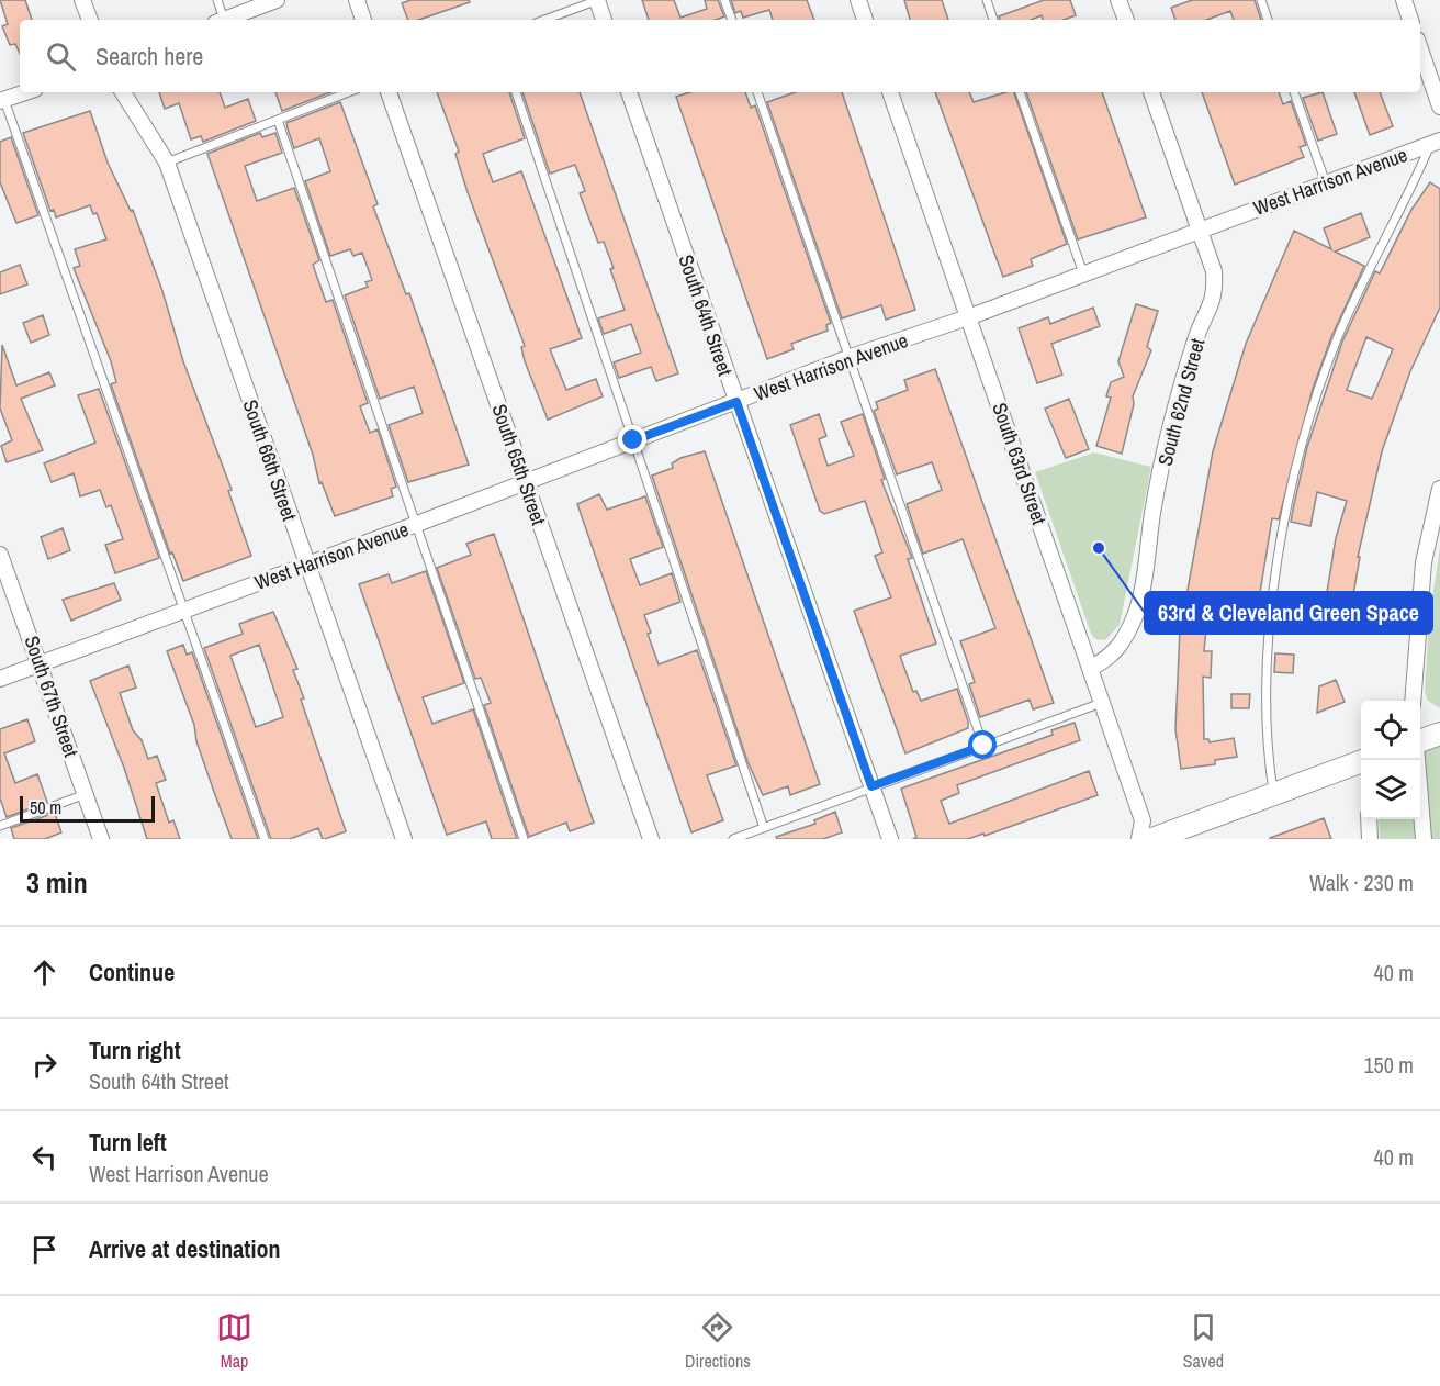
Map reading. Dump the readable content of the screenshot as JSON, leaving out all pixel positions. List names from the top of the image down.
{
  "streets": {
    "street": [
      "West Harrison Avenue",
      "South 64th Street",
      "South 62nd Street",
      "South 66th Street",
      "South 63rd Street",
      "South 65th Street",
      "South 67th Street"
    ]
  },
  "crossings": [
    ["West Harrison Avenue", "South 64th Street"],
    ["West Harrison Avenue", "South 62nd Street"],
    ["West Harrison Avenue", "South 66th Street"],
    ["West Harrison Avenue", "South 63rd Street"],
    ["West Harrison Avenue", "South 65th Street"],
    ["West Harrison Avenue", "South 67th Street"],
    ["South 62nd Street", "South 63rd Street"]
  ],
  "places": ["63rd & Cleveland Green Space"],
  "scale_bar": "50 m",
  "page": {
    "search": "Search here",
    "scale": "50 m",
    "heading": ["3 min", "Walk · 230 m"],
    "list": [
      ["Continue", "40 m"],
      ["Turn right", "South 64th Street", "150 m"],
      ["Turn left", "West Harrison Avenue", "40 m"],
      "Arrive at destination"
    ],
    "nav": ["Map", "Directions", "Saved"]
  }
}
